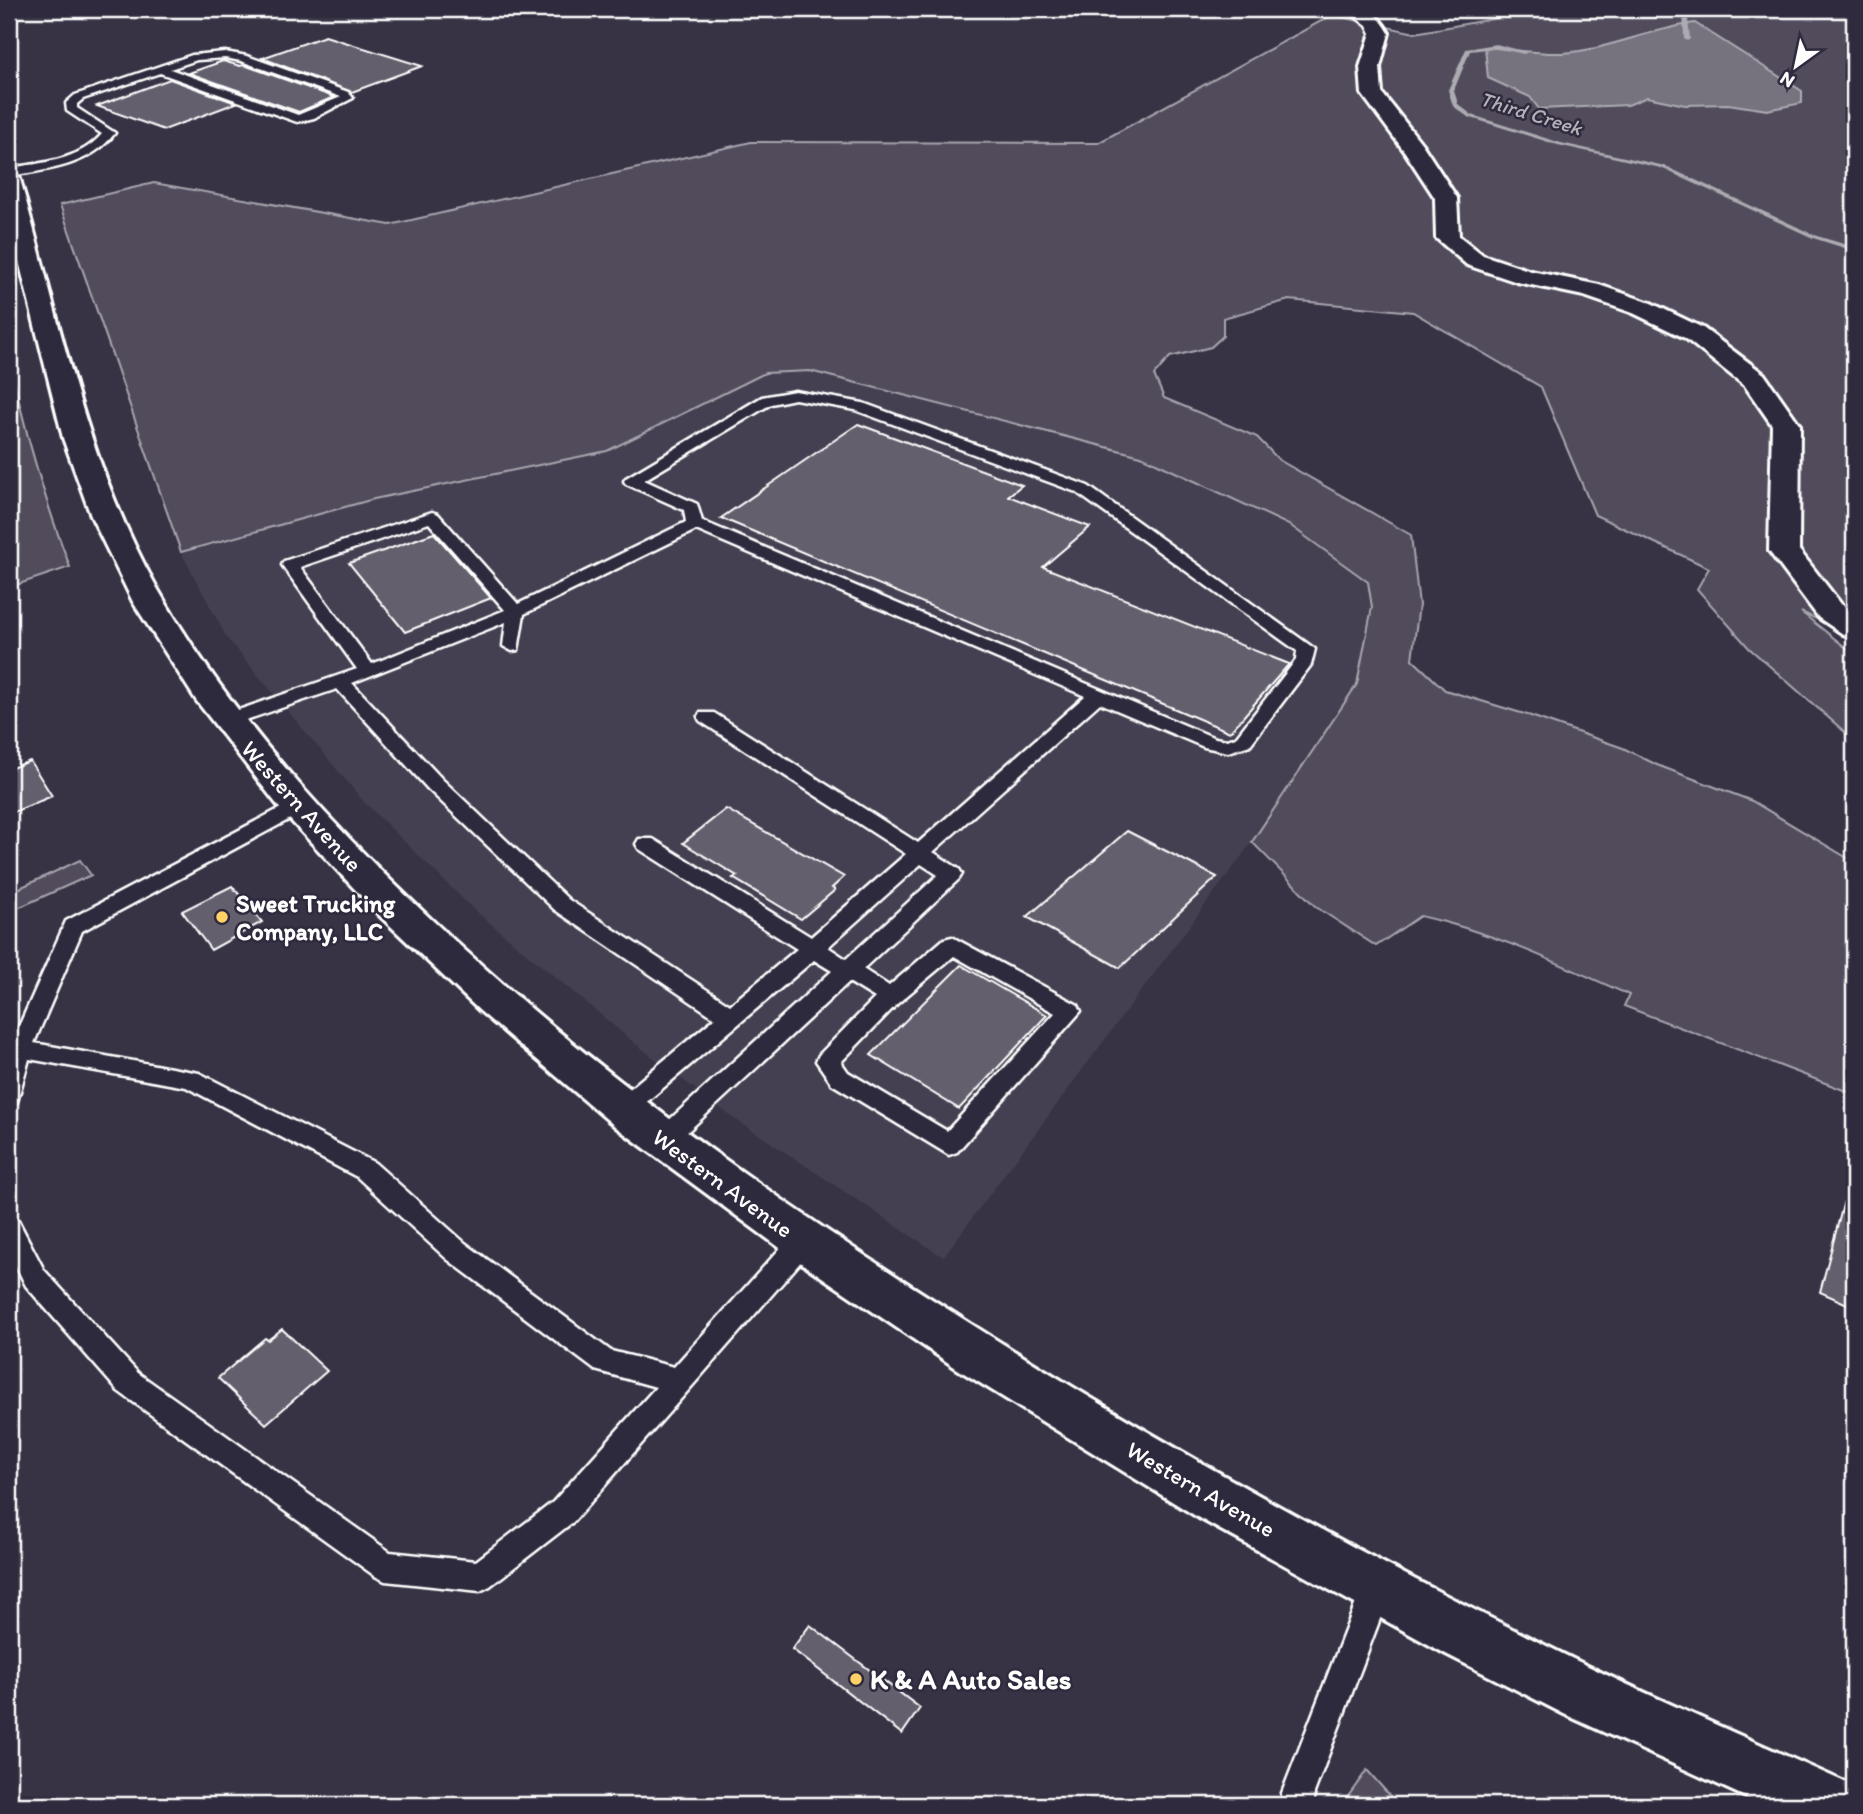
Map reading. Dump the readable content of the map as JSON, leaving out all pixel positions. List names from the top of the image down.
{
  "streets": {
    "main road": ["Western Avenue"]
  },
  "water": ["Third Creek"],
  "places": ["Sweet Trucking Company, LLC", "K & A Auto Sales"],
  "north": "bottom left"
}
